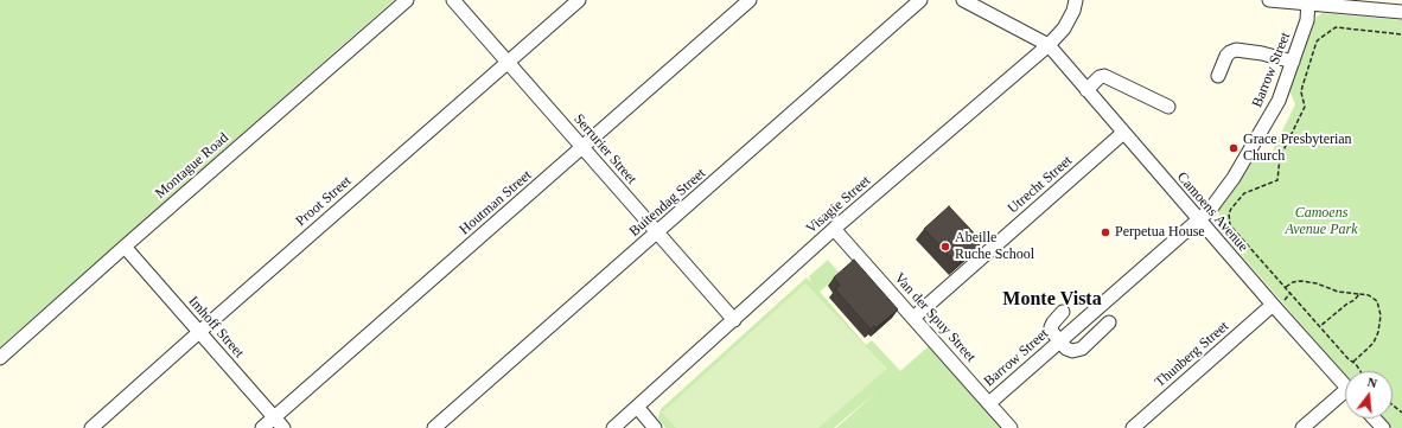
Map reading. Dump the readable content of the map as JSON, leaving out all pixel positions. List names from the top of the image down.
{
  "streets": {
    "street": [
      "Barrow Street",
      "Serrurier Street",
      "Montague Road",
      "Utrecht Street",
      "Proot Street",
      "Houtman Street",
      "Buitendag Street",
      "Visagie Street",
      "Camoens Avenue",
      "Van der Spuy Street",
      "Imhoff Street",
      "Thunberg Street"
    ]
  },
  "crossings": [
    ["Barrow Street", "Camoens Avenue"],
    ["Barrow Street", "Van der Spuy Street"],
    ["Serrurier Street", "Proot Street"],
    ["Serrurier Street", "Houtman Street"],
    ["Serrurier Street", "Buitendag Street"],
    ["Serrurier Street", "Visagie Street"],
    ["Montague Road", "Imhoff Street"],
    ["Utrecht Street", "Camoens Avenue"],
    ["Utrecht Street", "Van der Spuy Street"],
    ["Proot Street", "Imhoff Street"],
    ["Houtman Street", "Imhoff Street"],
    ["Visagie Street", "Camoens Avenue"],
    ["Visagie Street", "Van der Spuy Street"],
    ["Camoens Avenue", "Thunberg Street"]
  ],
  "districts": ["Monte Vista"],
  "parks": ["Camoens Avenue Park"],
  "places": ["Grace Presbyterian Church", "Perpetua House", "Abeille Ruche School"],
  "north": "top"
}
